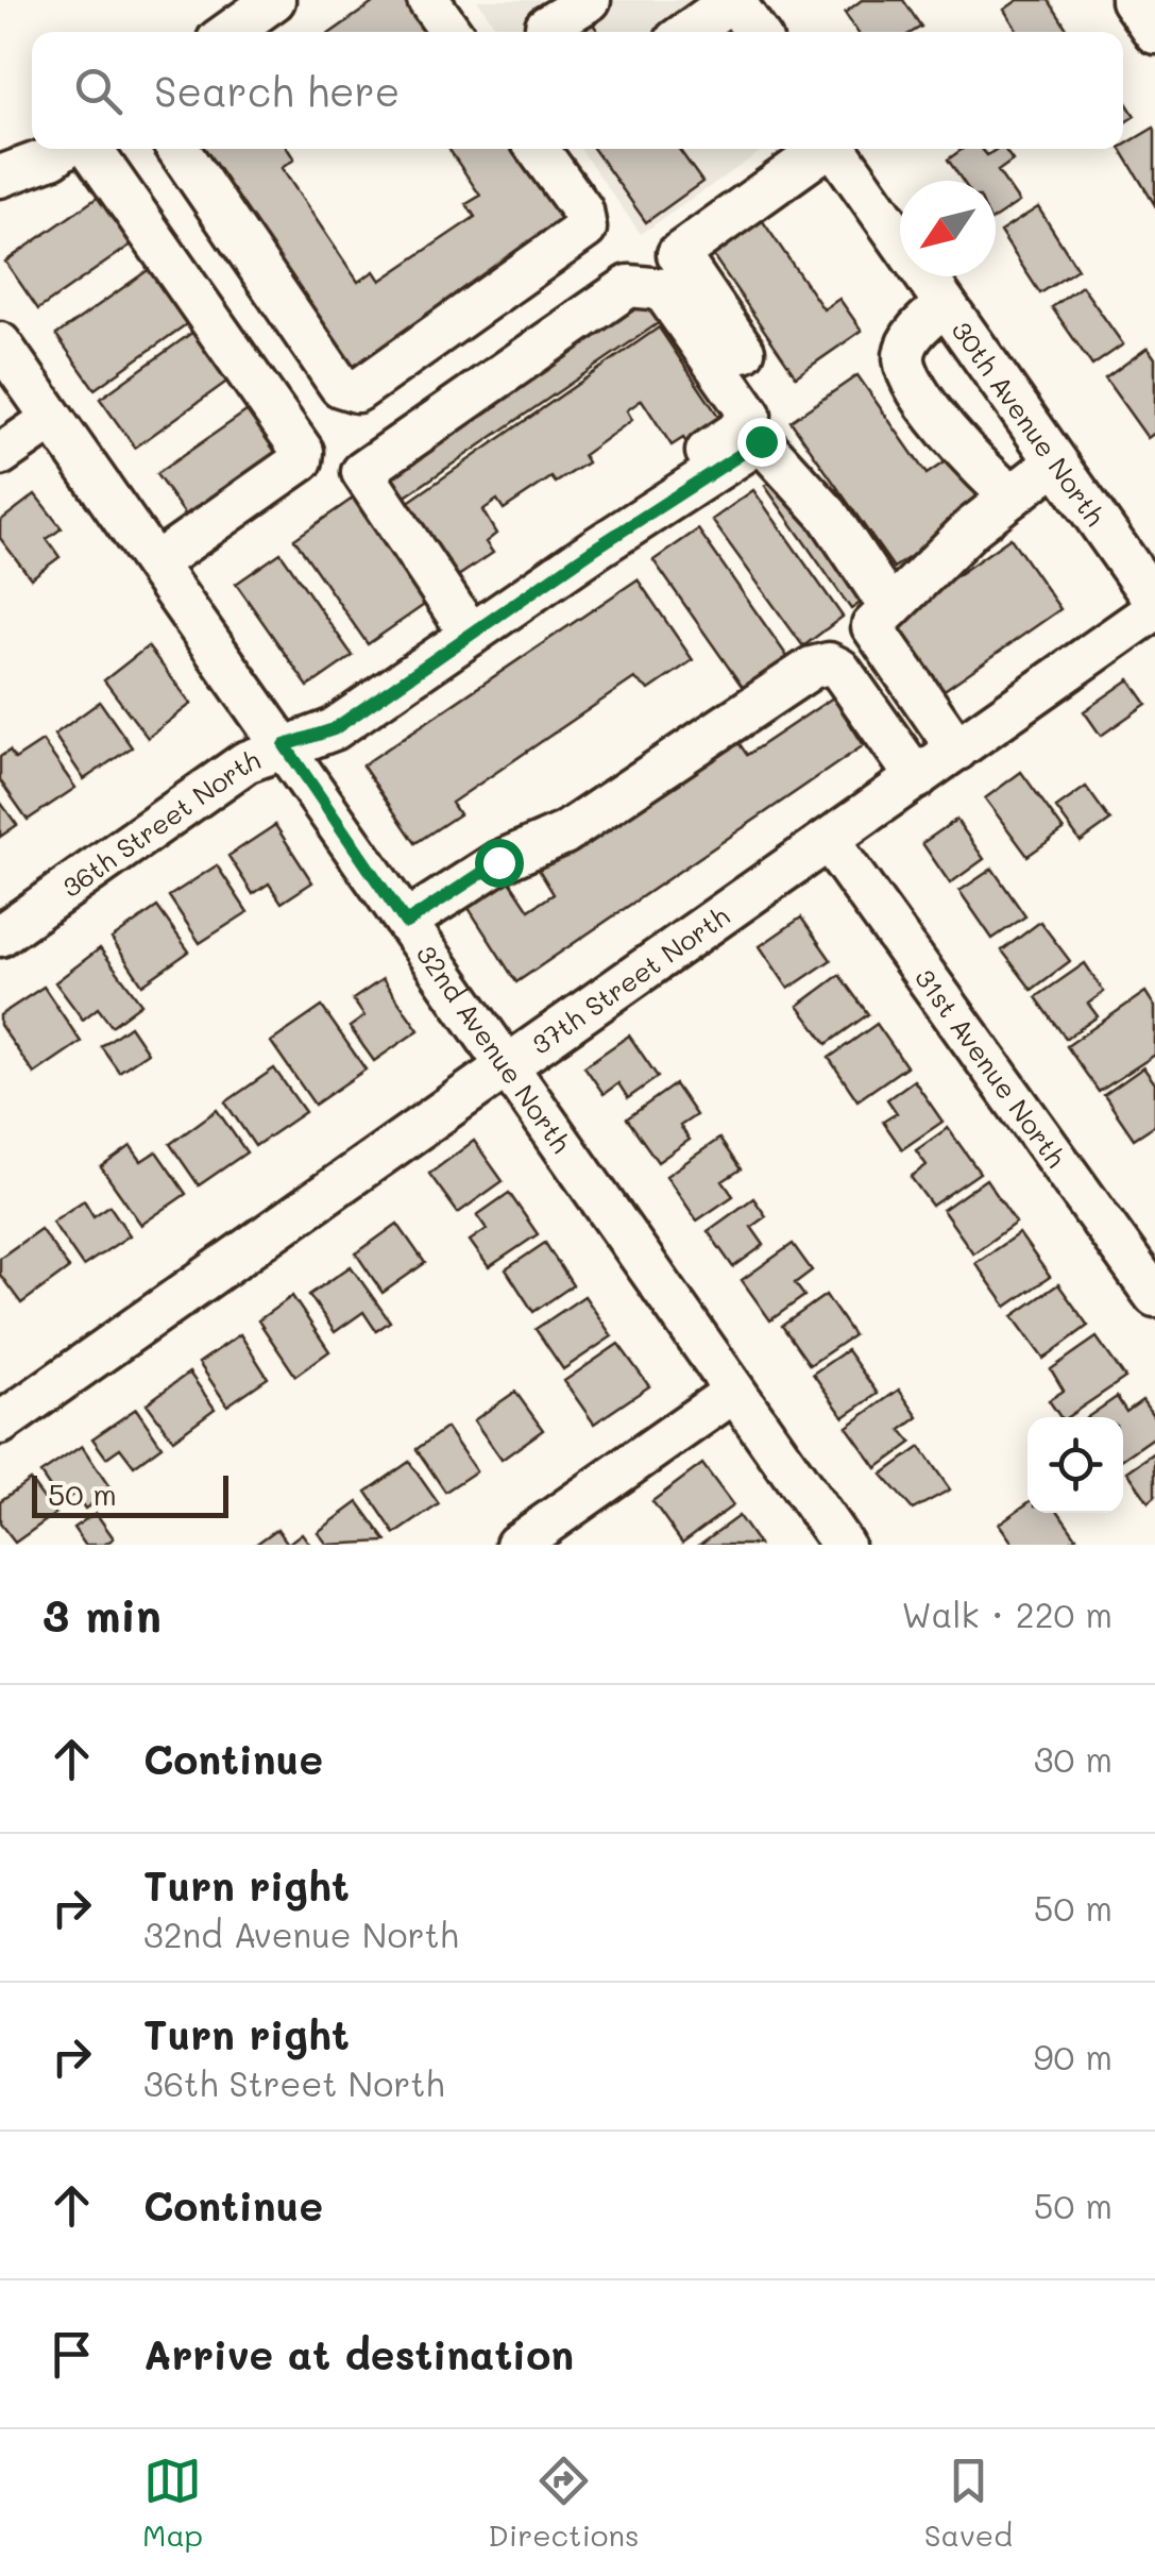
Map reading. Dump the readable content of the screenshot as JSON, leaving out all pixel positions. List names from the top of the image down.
{
  "streets": {
    "street": [
      "30th Avenue North",
      "36th Street North",
      "37th Street North",
      "32nd Avenue North",
      "31st Avenue North"
    ]
  },
  "crossings": [
    ["30th Avenue North", "37th Street North"],
    ["36th Street North", "32nd Avenue North"],
    ["37th Street North", "32nd Avenue North"],
    ["37th Street North", "31st Avenue North"]
  ],
  "scale_bar": "50 m",
  "north": "bottom left",
  "page": {
    "search": "Search here",
    "scale": "50 m",
    "heading": ["3 min", "Walk · 220 m"],
    "list": [
      ["Continue", "30 m"],
      ["Turn right", "32nd Avenue North", "50 m"],
      ["Turn right", "36th Street North", "90 m"],
      ["Continue", "50 m"],
      "Arrive at destination"
    ],
    "nav": ["Map", "Directions", "Saved"]
  }
}
